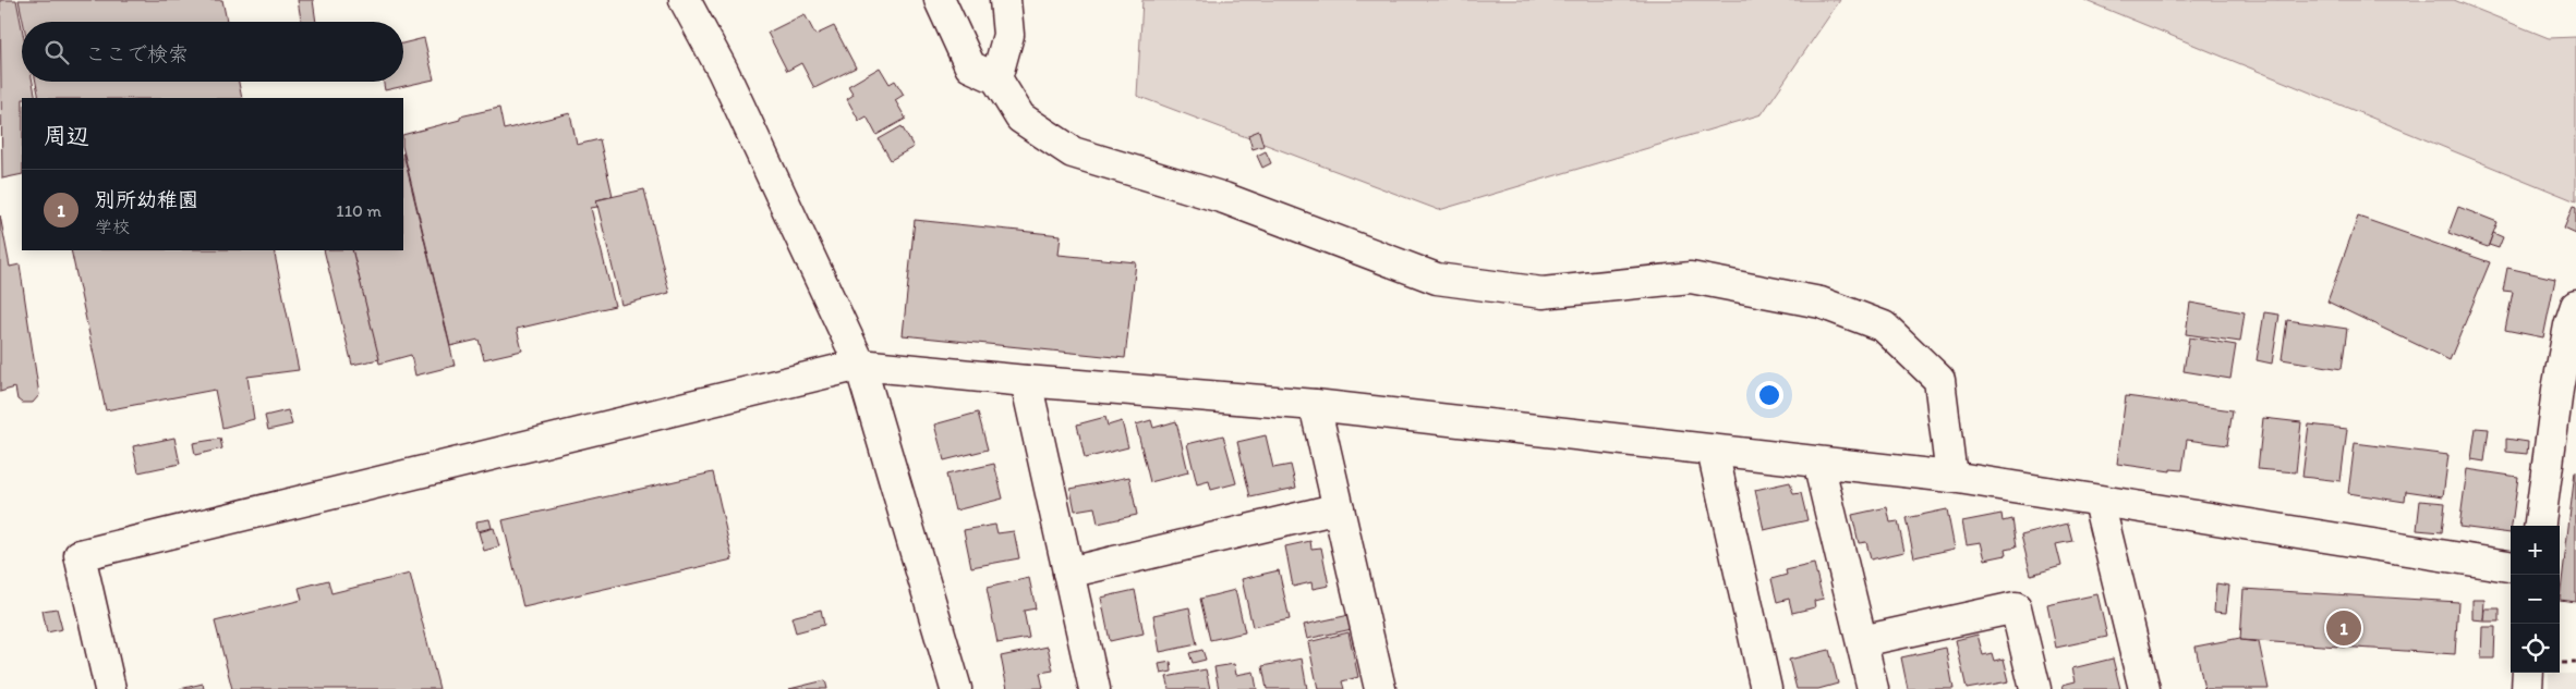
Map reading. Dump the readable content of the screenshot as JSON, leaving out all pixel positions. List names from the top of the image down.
{
  "page": {
    "search": "ここで検索",
    "heading": "周辺",
    "list": [
      {
        "mark": "1",
        "name": "別所幼稚園",
        "note": "学校",
        "value": "110 m"
      }
    ],
    "map_buttons": ["+", "−"],
    "pins": "1"
  }
}
